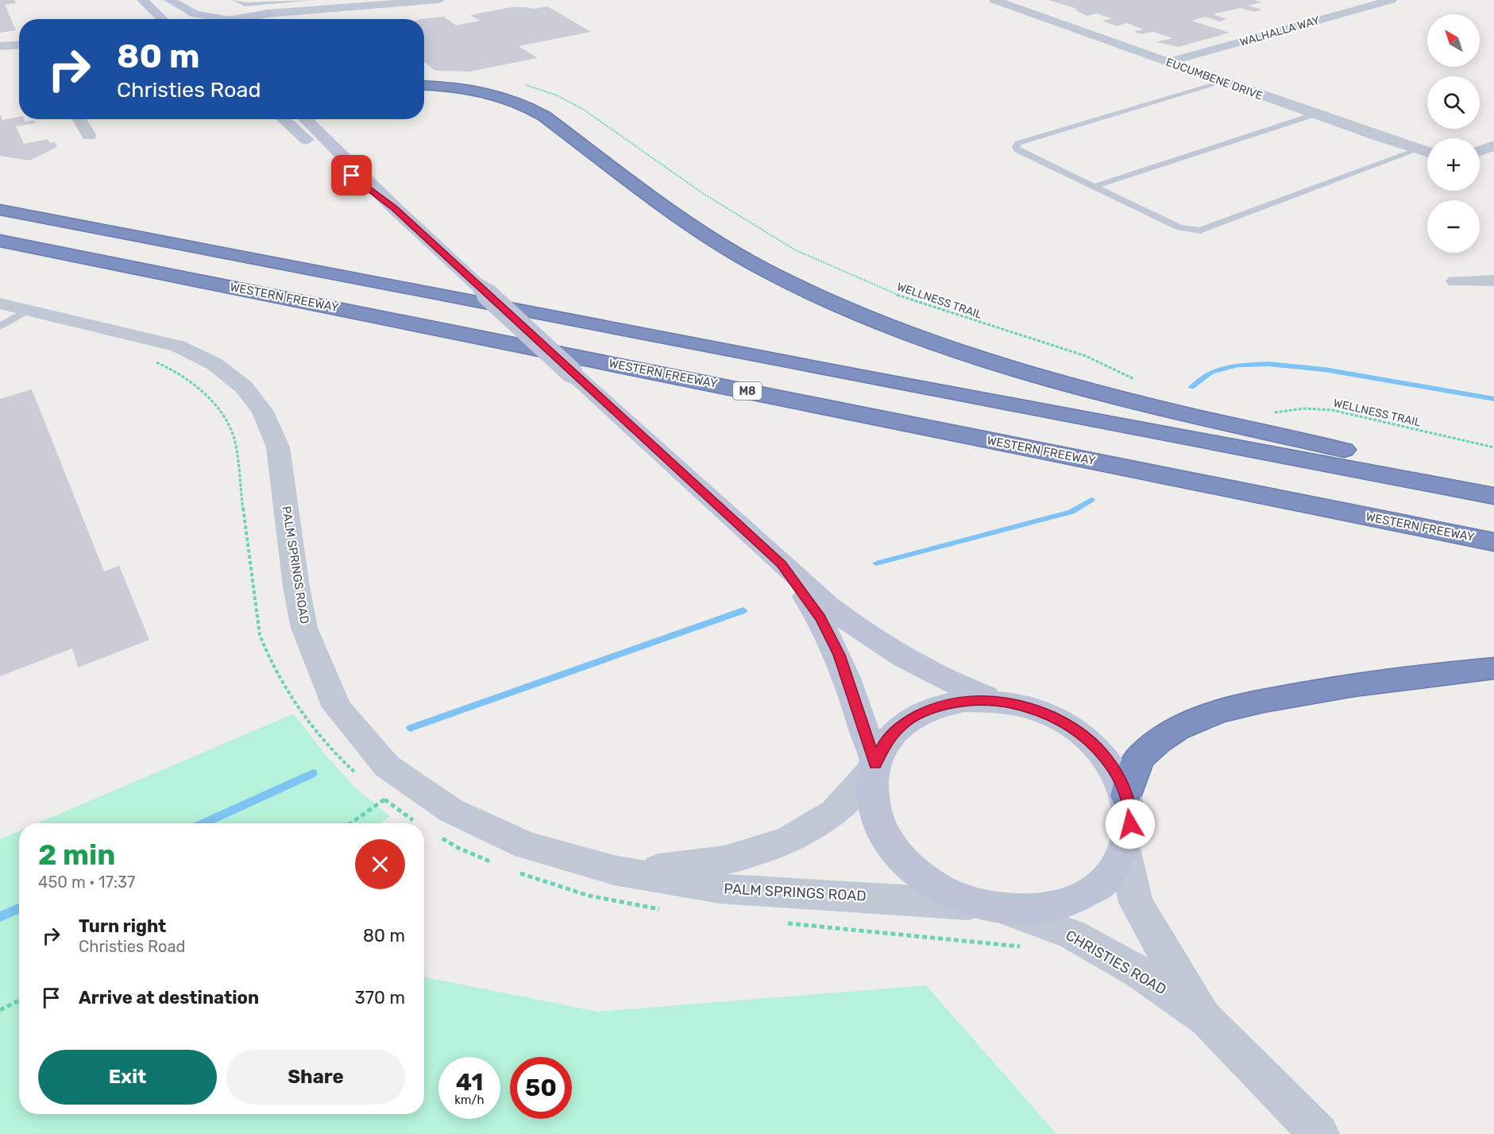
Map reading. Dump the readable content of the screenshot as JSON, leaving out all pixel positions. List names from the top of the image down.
{
  "streets": {
    "highway": ["WESTERN FREEWAY", "M8"],
    "street": [
      "WALHALLA WAY",
      "EUCUMBENE DRIVE",
      "PALM SPRINGS ROAD",
      "CHRISTIES ROAD"
    ],
    "path": ["WELLNESS TRAIL"]
  },
  "crossings": [
    ["WALHALLA WAY", "EUCUMBENE DRIVE"],
    ["PALM SPRINGS ROAD", "CHRISTIES ROAD"]
  ],
  "north": "top left",
  "page": {
    "map_buttons": ["+", "−"],
    "turn": ["80 m", "Christies Road"],
    "heading": ["2 min", "450 m · 17:37"],
    "list": [
      {
        "name": "Turn right",
        "note": "Christies Road",
        "value": "80 m"
      },
      {
        "name": "Arrive at destination",
        "value": "370 m"
      }
    ],
    "buttons": ["Exit", "Share"],
    "speed": "41 km/h",
    "limit": "50"
  }
}
